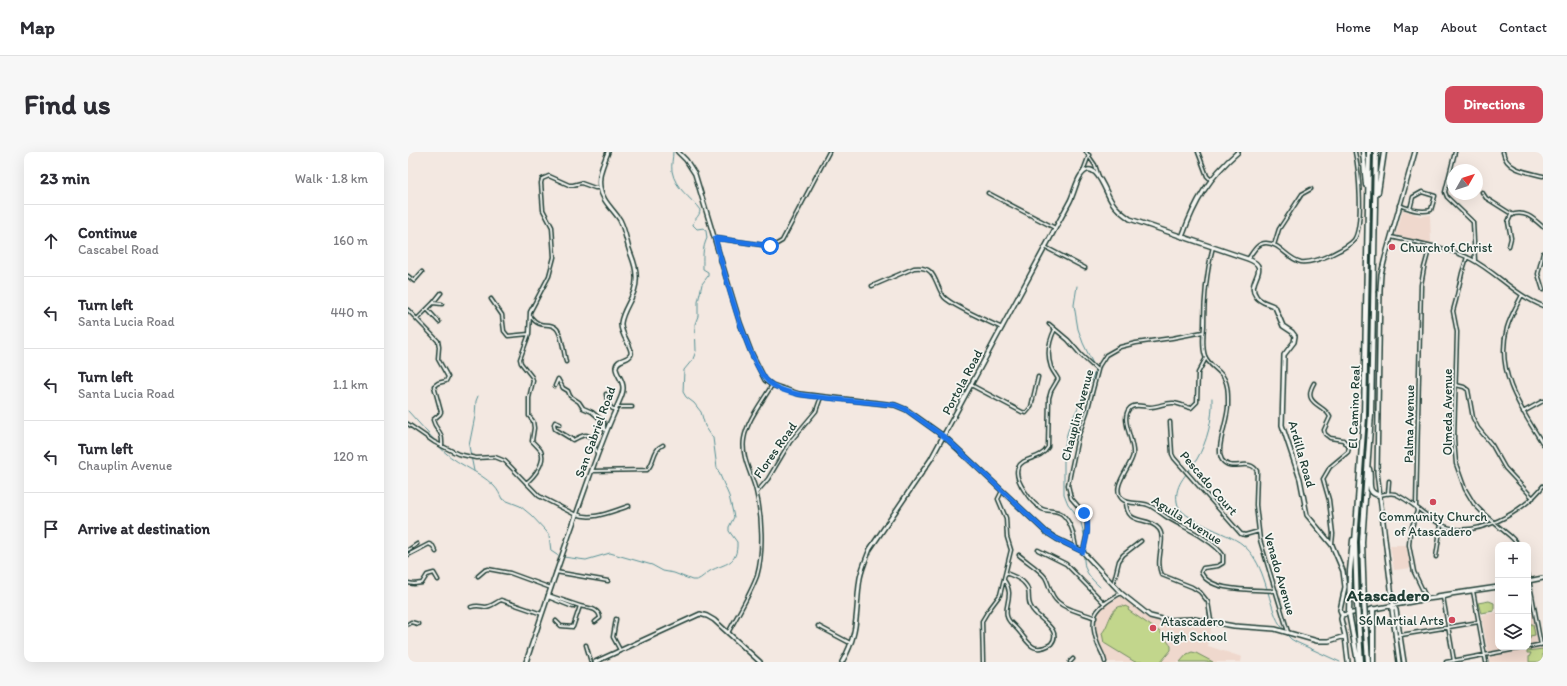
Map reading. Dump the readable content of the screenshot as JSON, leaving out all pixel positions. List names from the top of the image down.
{
  "streets": {
    "highway": ["El Camino Real"],
    "street": [
      "Portola Road",
      "Olmeda Avenue",
      "Chauplin Avenue",
      "Palma Avenue",
      "San Gabriel Road",
      "Flores Road",
      "Ardilla Road",
      "Pescado Court",
      "Aguila Avenue",
      "Venado Avenue"
    ]
  },
  "crossings": [
    ["Pescado Court", "Venado Avenue"],
    ["Aguila Avenue", "Venado Avenue"]
  ],
  "districts": ["Atascadero"],
  "places": [
    "Church of Christ",
    "Community Church of Atascadero",
    "S6 Martial Arts",
    "Atascadero High School"
  ],
  "north": "top right",
  "page": {
    "header": "Map",
    "nav": [
      "Home",
      "Map",
      "About",
      "Contact"
    ],
    "buttons": "Directions",
    "title": "Find us",
    "heading": ["23 min", "Walk · 1.8 km"],
    "list": [
      ["Continue", "Cascabel Road", "160 m"],
      ["Turn left", "Santa Lucia Road", "440 m"],
      ["Turn left", "Santa Lucia Road", "1.1 km"],
      ["Turn left", "Chauplin Avenue", "120 m"],
      "Arrive at destination"
    ],
    "map_buttons": ["+", "−"]
  }
}
